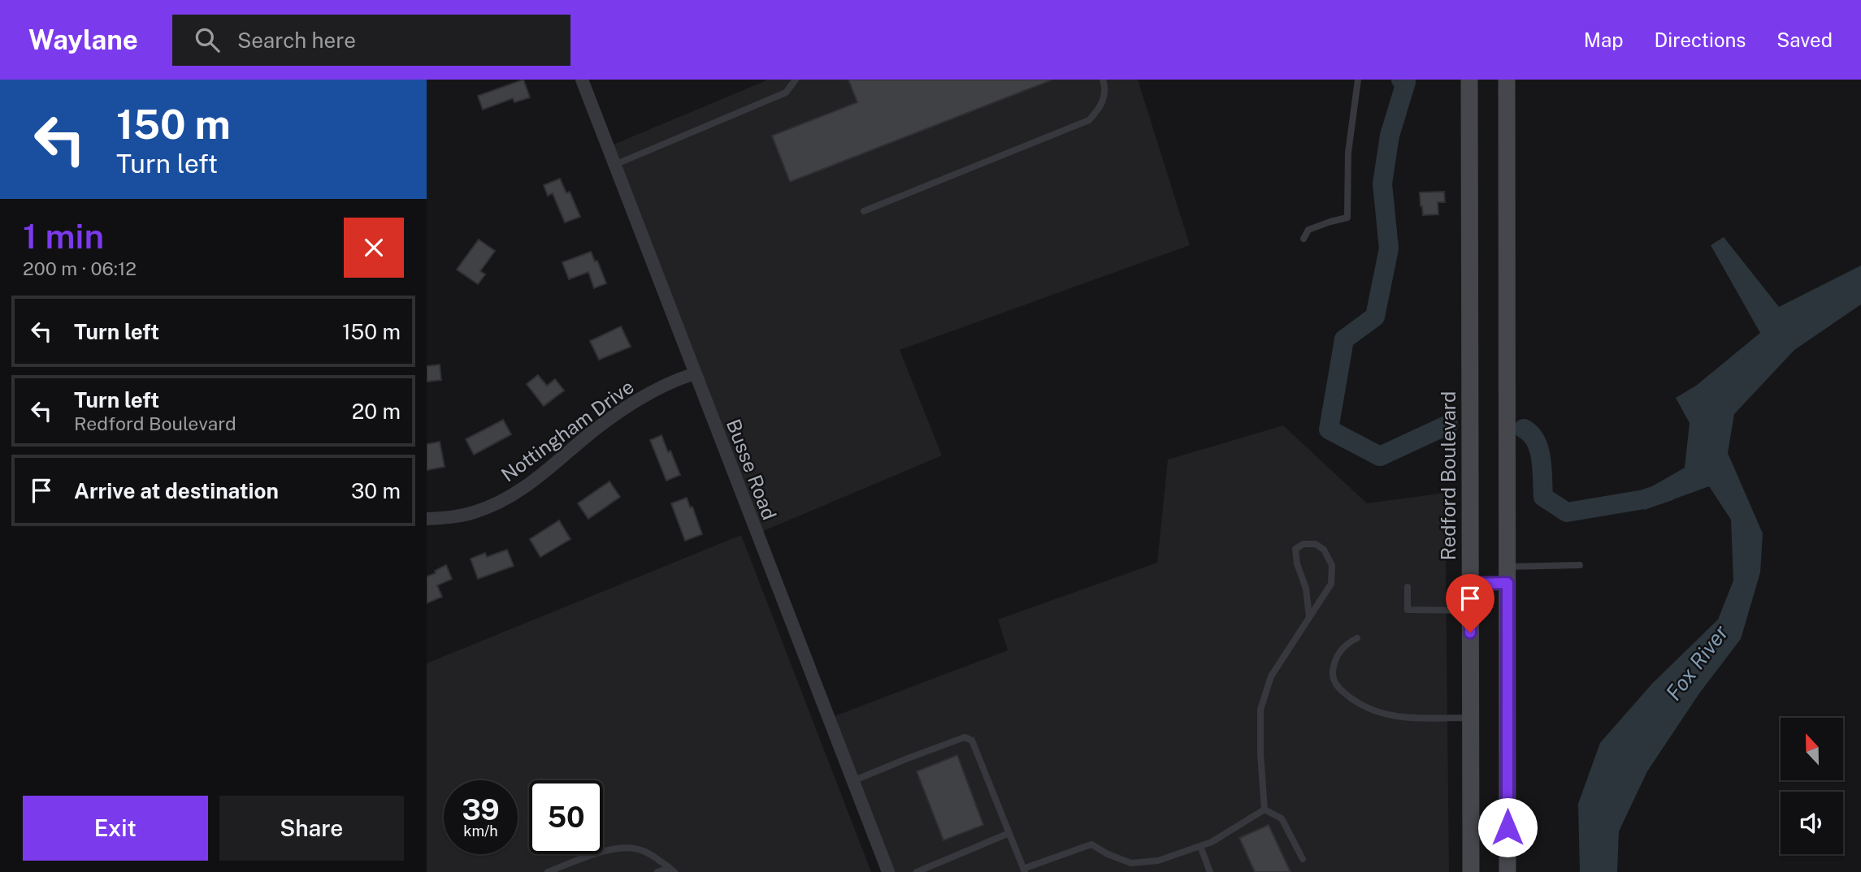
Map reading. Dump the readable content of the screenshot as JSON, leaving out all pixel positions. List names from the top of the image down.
{
  "streets": {
    "main road": ["Redford Boulevard"],
    "street": ["Nottingham Drive", "Busse Road"]
  },
  "crossings": [
    ["Nottingham Drive", "Busse Road"]
  ],
  "water": ["Fox River"],
  "north": "top",
  "page": {
    "header": "Waylane",
    "search": "Search here",
    "nav": ["Map", "Directions", "Saved"],
    "turn": ["150 m", "Turn left"],
    "heading": ["1 min", "200 m · 06:12"],
    "list": [
      {
        "name": "Turn left",
        "value": "150 m"
      },
      {
        "name": "Turn left",
        "note": "Redford Boulevard",
        "value": "20 m"
      },
      {
        "name": "Arrive at destination",
        "value": "30 m"
      }
    ],
    "speed": "39 km/h",
    "limit": "50",
    "buttons": ["Exit", "Share"]
  }
}
